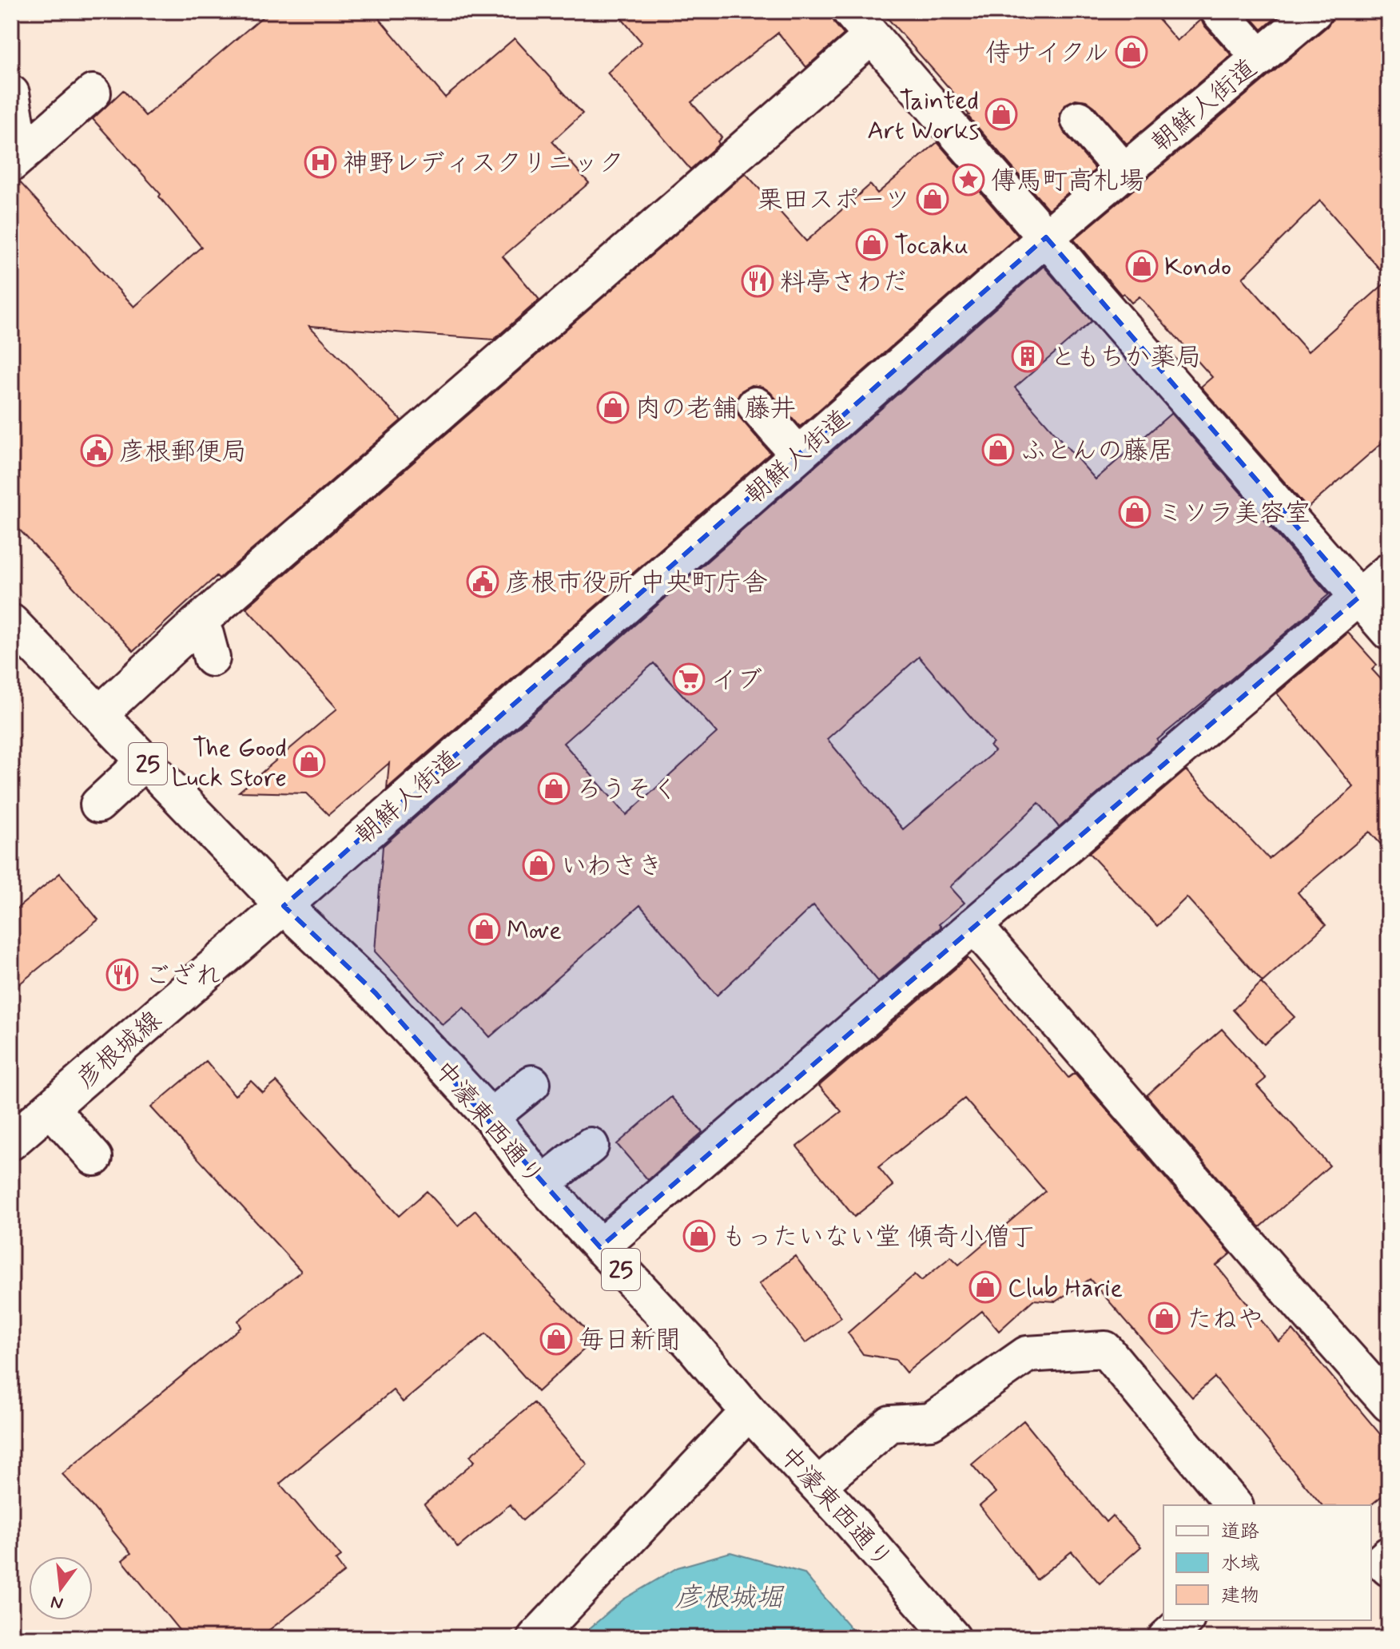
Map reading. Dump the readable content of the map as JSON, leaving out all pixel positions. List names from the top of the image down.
{
  "streets": {
    "street": [
      "朝鮮人街道",
      "25",
      "彦根城線",
      "中濠東西通り"
    ]
  },
  "crossings": [
    ["朝鮮人街道", "彦根城線"],
    ["朝鮮人街道", "中濠東西通り"],
    ["彦根城線", "中濠東西通り"]
  ],
  "water": ["彦根城堀"],
  "places": {
    "shop": [
      "侍サイクル",
      "Tainted Art Works",
      "栗田スポーツ",
      "Tocaku",
      "Kondo",
      "肉の老舗 藤井",
      "ふとんの藤居",
      "ミソラ美容室",
      "The Good Luck Store",
      "ろうそく",
      "いわさき",
      "Move",
      "もったいない堂 傾奇小僧丁",
      "Club Harie",
      "たねや",
      "毎日新聞"
    ],
    "hospital": ["神野レディスクリニック"],
    "place": ["傳馬町高札場"],
    "restaurant": ["料亭さわだ", "ござれ"],
    "building": ["ともちか薬局"],
    "public building": ["彦根郵便局", "彦根市役所 中央町庁舎"],
    "supermarket": ["イブ"]
  },
  "legend": ["道路", "水域", "建物"],
  "north": "bottom"
}
